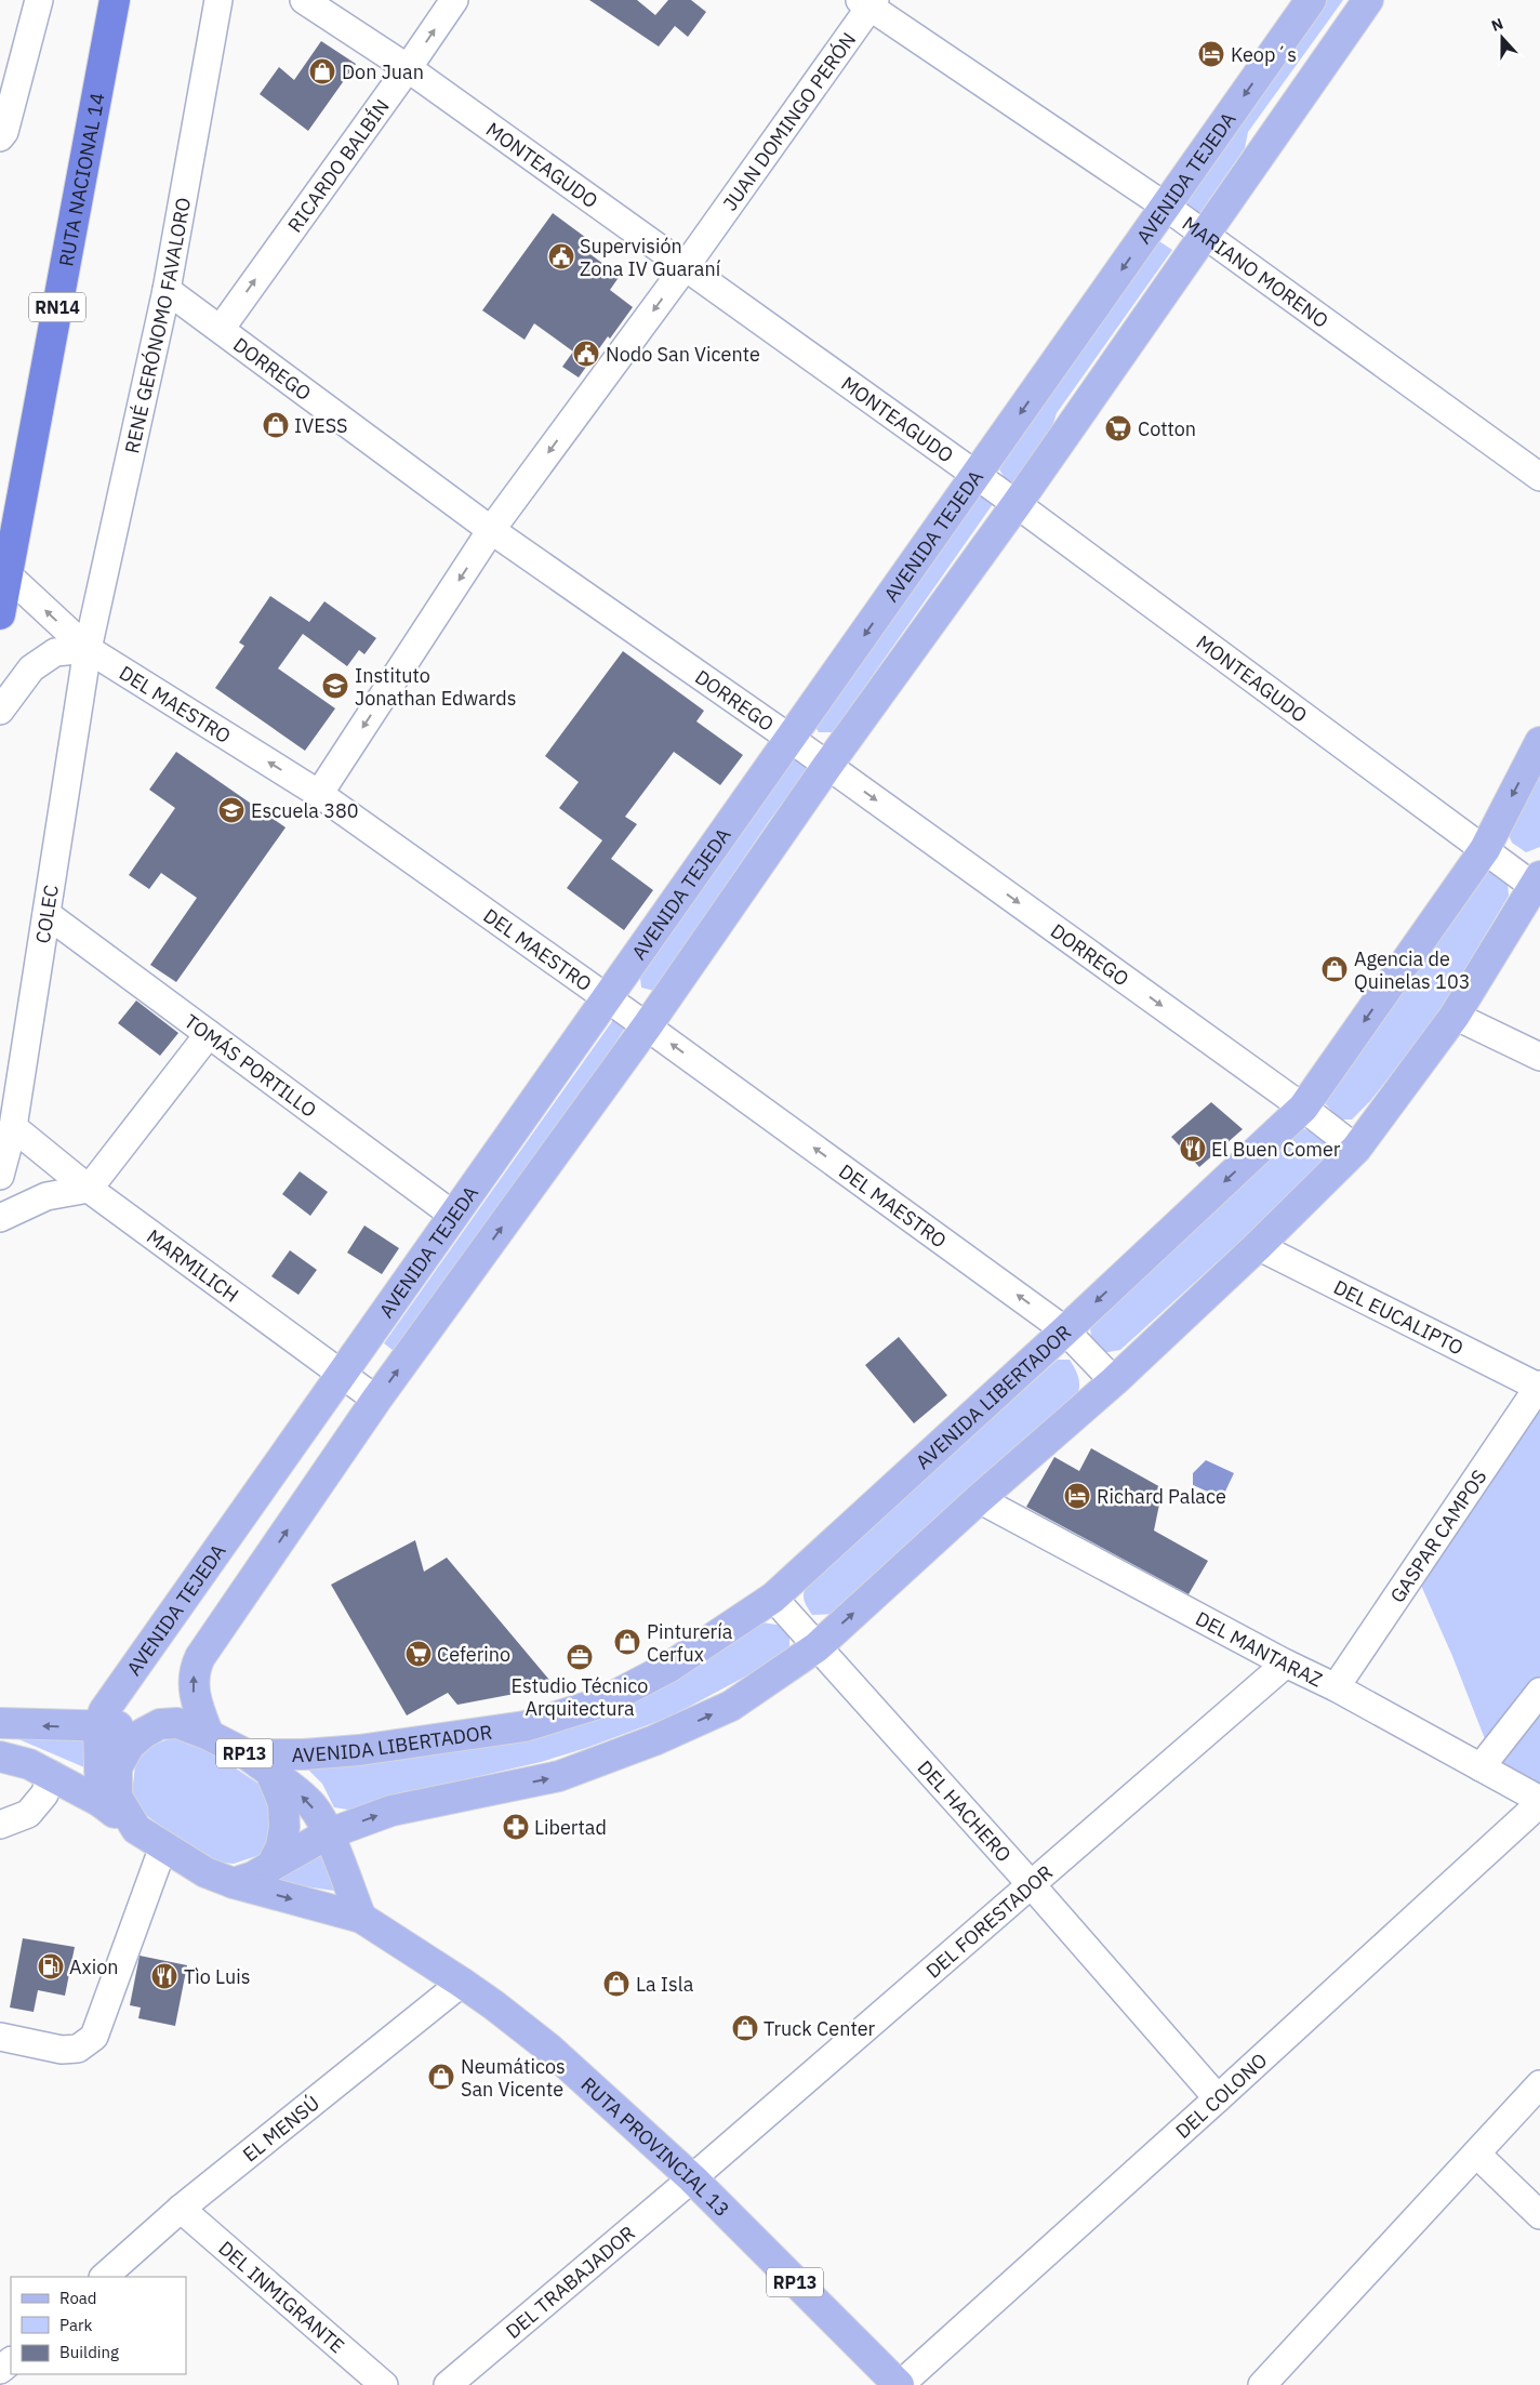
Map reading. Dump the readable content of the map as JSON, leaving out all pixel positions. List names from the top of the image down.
{
  "streets": {
    "highway": ["RUTA NACIONAL 14", "RN14"],
    "main road": [
      "AVENIDA TEJEDA",
      "AVENIDA LIBERTADOR",
      "RP13",
      "RUTA PROVINCIAL 13"
    ],
    "street": [
      "JUAN DOMINGO PERÓN",
      "RICARDO BALBÍN",
      "MONTEAGUDO",
      "MARIANO MORENO",
      "RENÉ GERÓNOMO FAVALORO",
      "DORREGO",
      "DEL MAESTRO",
      "COLEC",
      "TOMÁS PORTILLO",
      "MARMILICH",
      "DEL EUCALIPTO",
      "GASPAR CAMPOS",
      "DEL MANTARAZ",
      "DEL HACHERO",
      "DEL FORESTADOR",
      "DEL COLONO",
      "EL MENSÚ",
      "DEL TRABAJADOR",
      "DEL INMIGRANTE"
    ]
  },
  "crossings": [
    ["JUAN DOMINGO PERÓN", "MONTEAGUDO"],
    ["JUAN DOMINGO PERÓN", "MARIANO MORENO"],
    ["JUAN DOMINGO PERÓN", "DORREGO"],
    ["JUAN DOMINGO PERÓN", "DEL MAESTRO"],
    ["RICARDO BALBÍN", "MONTEAGUDO"],
    ["RICARDO BALBÍN", "DORREGO"],
    ["MONTEAGUDO", "AVENIDA TEJEDA"],
    ["MONTEAGUDO", "AVENIDA LIBERTADOR"],
    ["AVENIDA TEJEDA", "MARIANO MORENO"],
    ["AVENIDA TEJEDA", "DORREGO"],
    ["AVENIDA TEJEDA", "DEL MAESTRO"],
    ["AVENIDA TEJEDA", "TOMÁS PORTILLO"],
    ["AVENIDA TEJEDA", "MARMILICH"],
    ["AVENIDA TEJEDA", "RP13"],
    ["RUTA NACIONAL 14", "DEL MAESTRO"],
    ["RENÉ GERÓNOMO FAVALORO", "DORREGO"],
    ["RENÉ GERÓNOMO FAVALORO", "DEL MAESTRO"],
    ["RENÉ GERÓNOMO FAVALORO", "COLEC"],
    ["DORREGO", "AVENIDA LIBERTADOR"],
    ["DEL MAESTRO", "COLEC"],
    ["DEL MAESTRO", "AVENIDA LIBERTADOR"],
    ["COLEC", "TOMÁS PORTILLO"],
    ["COLEC", "MARMILICH"],
    ["DEL EUCALIPTO", "GASPAR CAMPOS"],
    ["AVENIDA LIBERTADOR", "RP13"],
    ["AVENIDA LIBERTADOR", "DEL HACHERO"],
    ["AVENIDA LIBERTADOR", "RUTA PROVINCIAL 13"],
    ["GASPAR CAMPOS", "DEL MANTARAZ"],
    ["DEL MANTARAZ", "DEL FORESTADOR"],
    ["DEL MANTARAZ", "DEL COLONO"],
    ["RP13", "RUTA PROVINCIAL 13"],
    ["DEL HACHERO", "DEL FORESTADOR"],
    ["DEL HACHERO", "DEL COLONO"],
    ["DEL FORESTADOR", "RUTA PROVINCIAL 13"],
    ["DEL FORESTADOR", "DEL TRABAJADOR"],
    ["DEL COLONO", "RUTA PROVINCIAL 13"],
    ["EL MENSÚ", "RUTA PROVINCIAL 13"],
    ["EL MENSÚ", "DEL INMIGRANTE"],
    ["RUTA PROVINCIAL 13", "DEL TRABAJADOR"]
  ],
  "one_way": [
    "JUAN DOMINGO PERÓN",
    "RICARDO BALBÍN",
    "DORREGO",
    "DEL MAESTRO"
  ],
  "places": {
    "hotel": ["Keop´s", "Richard Palace"],
    "shop": [
      "Don Juan",
      "IVESS",
      "Agencia de Quinelas 103",
      "Pinturería Cerfux",
      "La Isla",
      "Truck Center",
      "Neumáticos San Vicente"
    ],
    "public building": ["Supervisión Zona IV Guaraní", "Nodo San Vicente"],
    "supermarket": ["Cotton", "Ceferino"],
    "school or university": ["Instituto Jonathan Edwards", "Escuela 380"],
    "restaurant": ["El Buen Comer", "Tìo Luis"],
    "office": ["Estudio Técnico Arquitectura"],
    "pharmacy": ["Libertad"],
    "fuel station": ["Axion"]
  },
  "legend": ["Road", "Park", "Building"],
  "north": "top"
}
